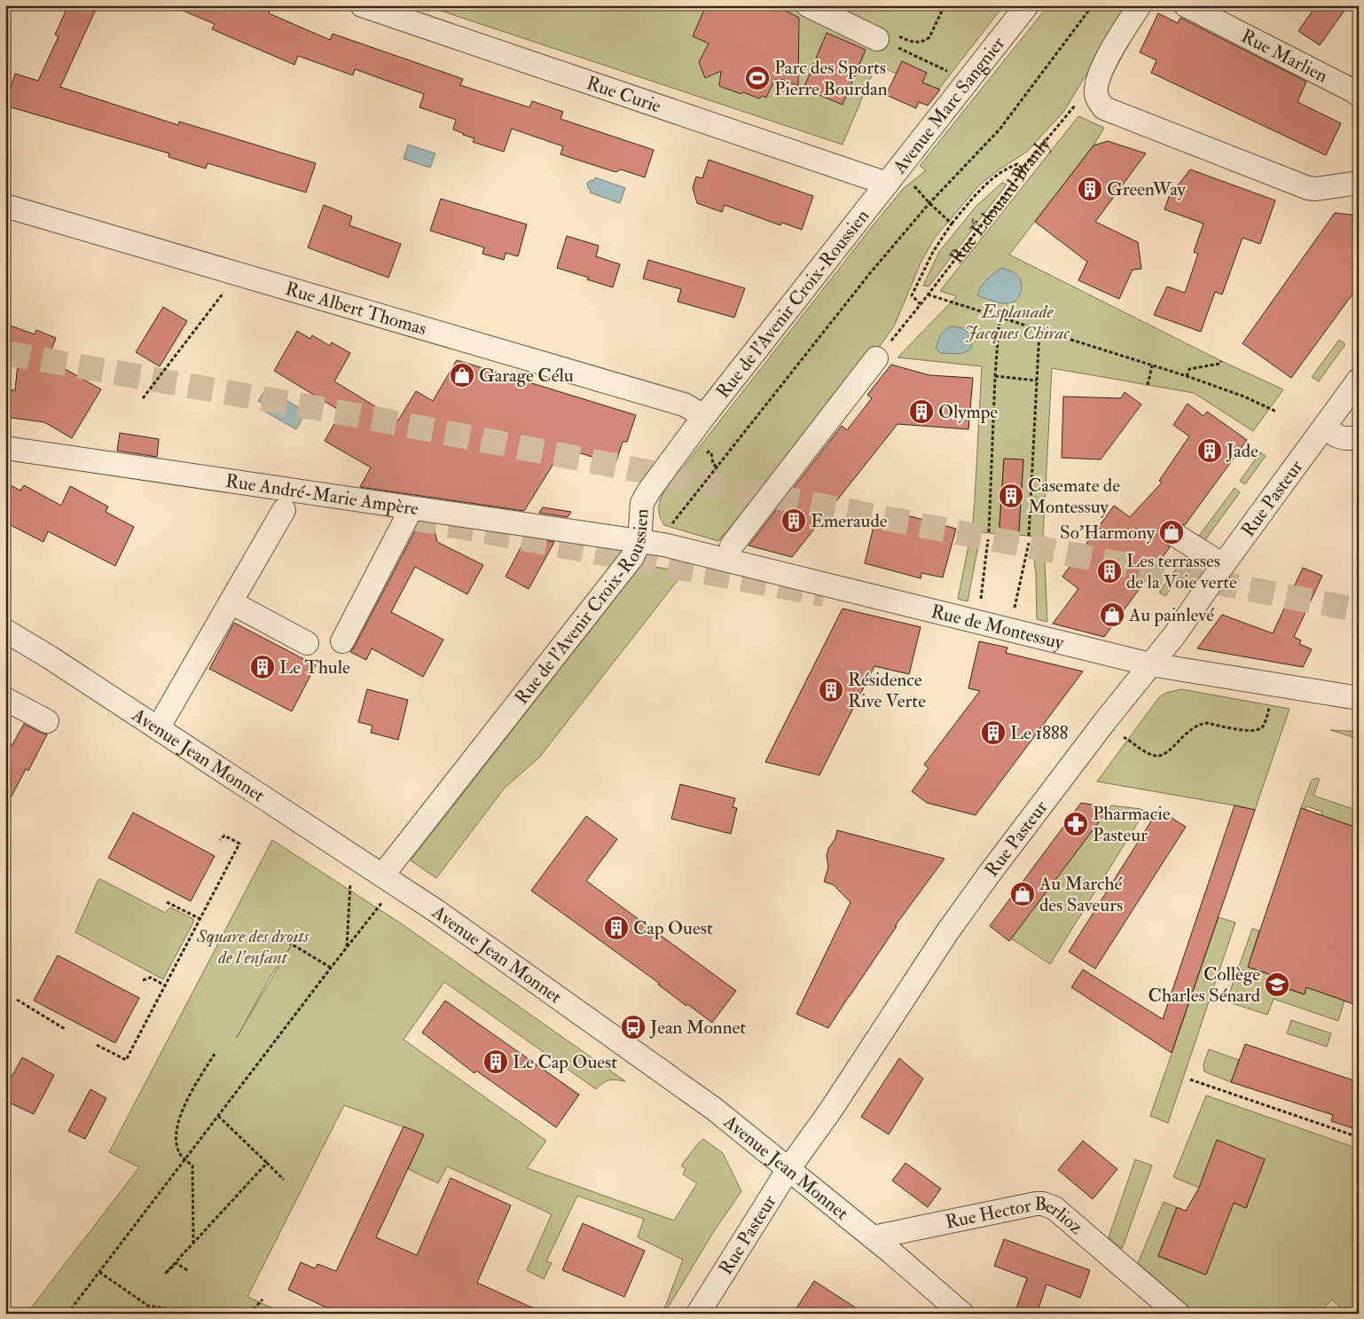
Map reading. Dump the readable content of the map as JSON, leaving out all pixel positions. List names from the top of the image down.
{
  "streets": {
    "street": [
      "Rue Marlien",
      "Rue Curie",
      "Avenue Marc Sangnier",
      "Rue de l'Avenir Croix-Roussien",
      "Rue Albert Thomas",
      "Rue André-Marie Ampère",
      "Rue Pasteur",
      "Rue de Montessuy",
      "Avenue Jean Monnet",
      "Rue Hector Berlioz"
    ],
    "path": ["Rue Édouard Branly"]
  },
  "crossings": [
    ["Rue Curie", "Avenue Marc Sangnier"],
    ["Rue Curie", "Rue de l'Avenir Croix-Roussien"],
    ["Avenue Marc Sangnier", "Rue de l'Avenir Croix-Roussien"],
    ["Rue de l'Avenir Croix-Roussien", "Rue Albert Thomas"],
    ["Rue de l'Avenir Croix-Roussien", "Rue André-Marie Ampère"],
    ["Rue de l'Avenir Croix-Roussien", "Rue de Montessuy"],
    ["Rue de l'Avenir Croix-Roussien", "Avenue Jean Monnet"],
    ["Rue André-Marie Ampère", "Rue de Montessuy"],
    ["Rue Pasteur", "Rue de Montessuy"],
    ["Rue Pasteur", "Avenue Jean Monnet"],
    ["Avenue Jean Monnet", "Rue Hector Berlioz"]
  ],
  "parks": ["Esplanade Jacques Chirac", "Square des droits de l'enfant"],
  "places": {
    "sports": ["Parc des Sports Pierre Bourdan"],
    "building": [
      "GreenWay",
      "Olympe",
      "Jade",
      "Casemate de Montessuy",
      "Emeraude",
      "Les terrasses de la Voie verte",
      "Le Thule",
      "Résidence Rive Verte",
      "Le 1888",
      "Cap Ouest",
      "Le Cap Ouest"
    ],
    "shop": [
      "Garage Célu",
      "So'Harmony",
      "Au painlevé",
      "Au Marché des Saveurs"
    ],
    "pharmacy": ["Pharmacie Pasteur"],
    "school or university": ["Collège Charles Sénard"],
    "bus stop": ["Jean Monnet"]
  }
}
